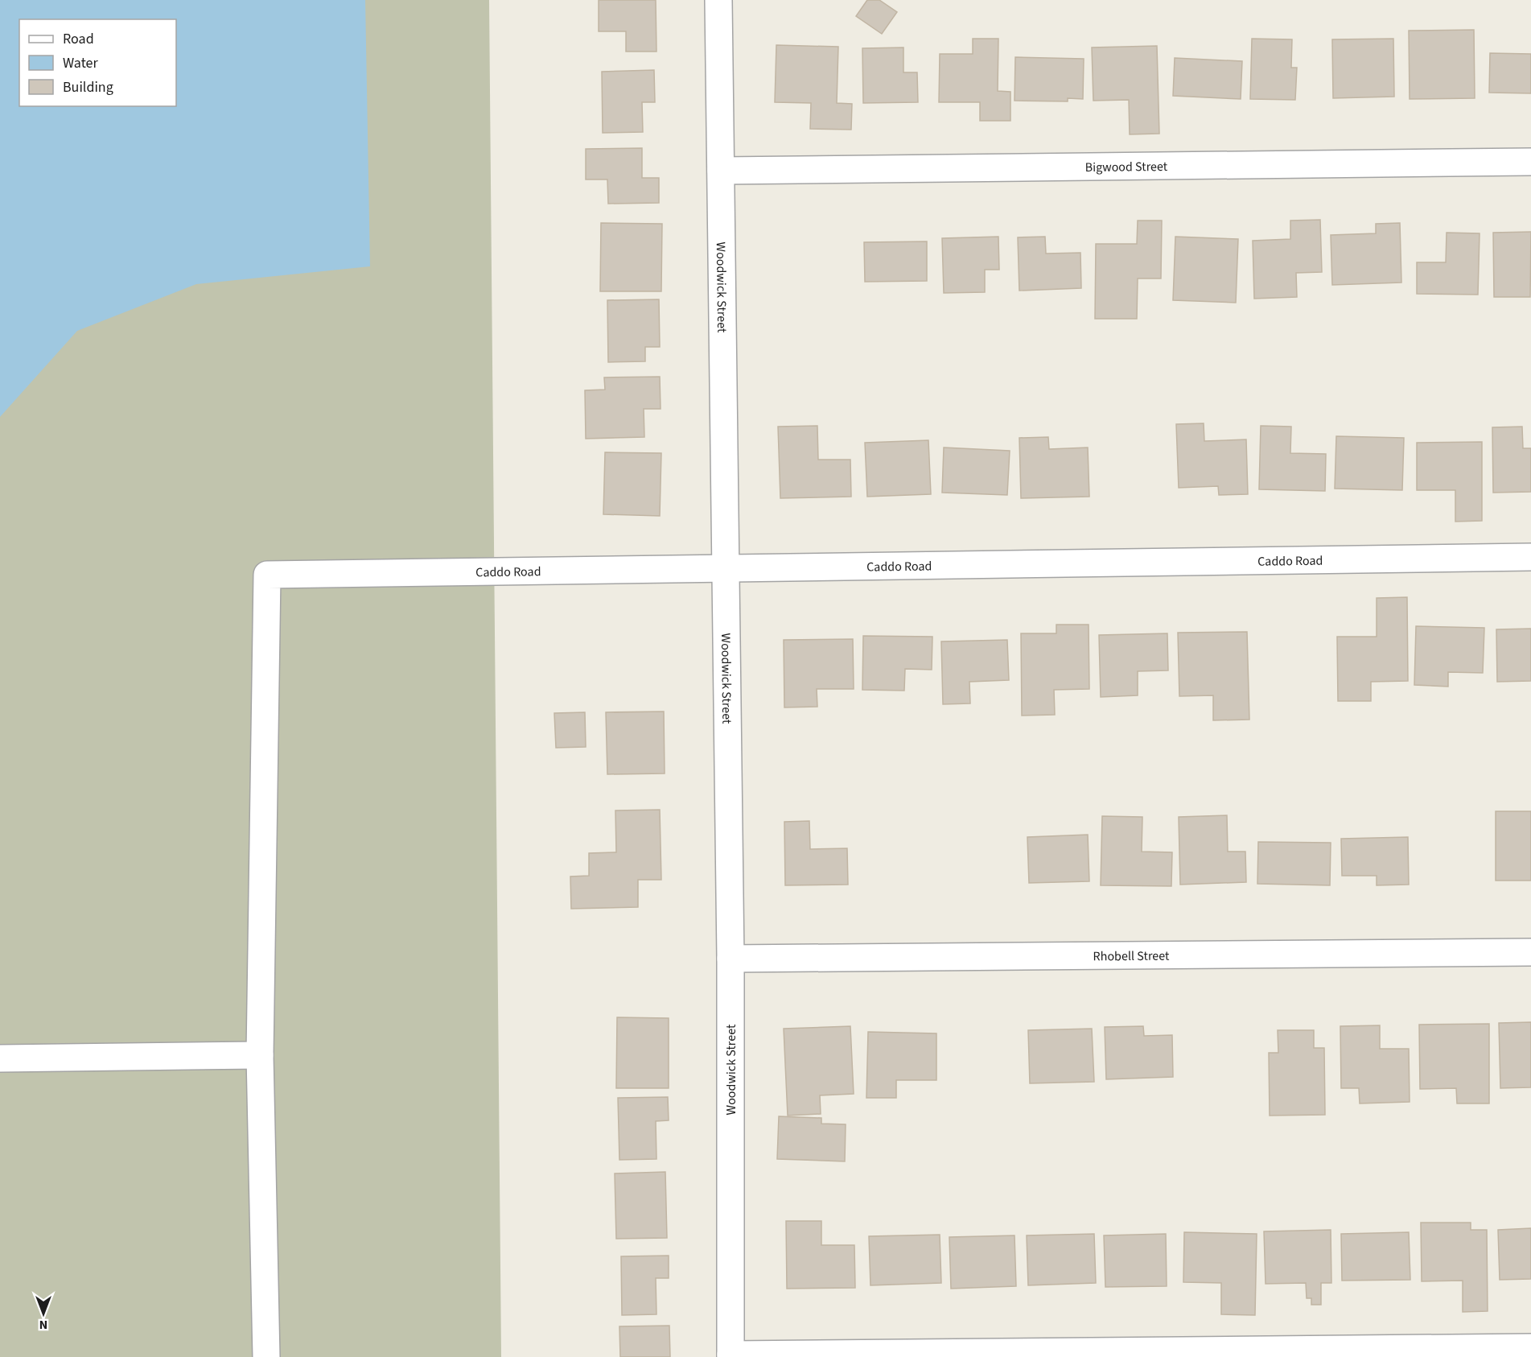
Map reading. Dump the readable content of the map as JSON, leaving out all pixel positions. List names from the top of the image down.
{
  "streets": {
    "street": [
      "Bigwood Street",
      "Woodwick Street",
      "Caddo Road",
      "Rhobell Street"
    ]
  },
  "crossings": [
    ["Bigwood Street", "Woodwick Street"],
    ["Woodwick Street", "Caddo Road"],
    ["Woodwick Street", "Rhobell Street"]
  ],
  "legend": ["Road", "Water", "Building"],
  "north": "bottom"
}
